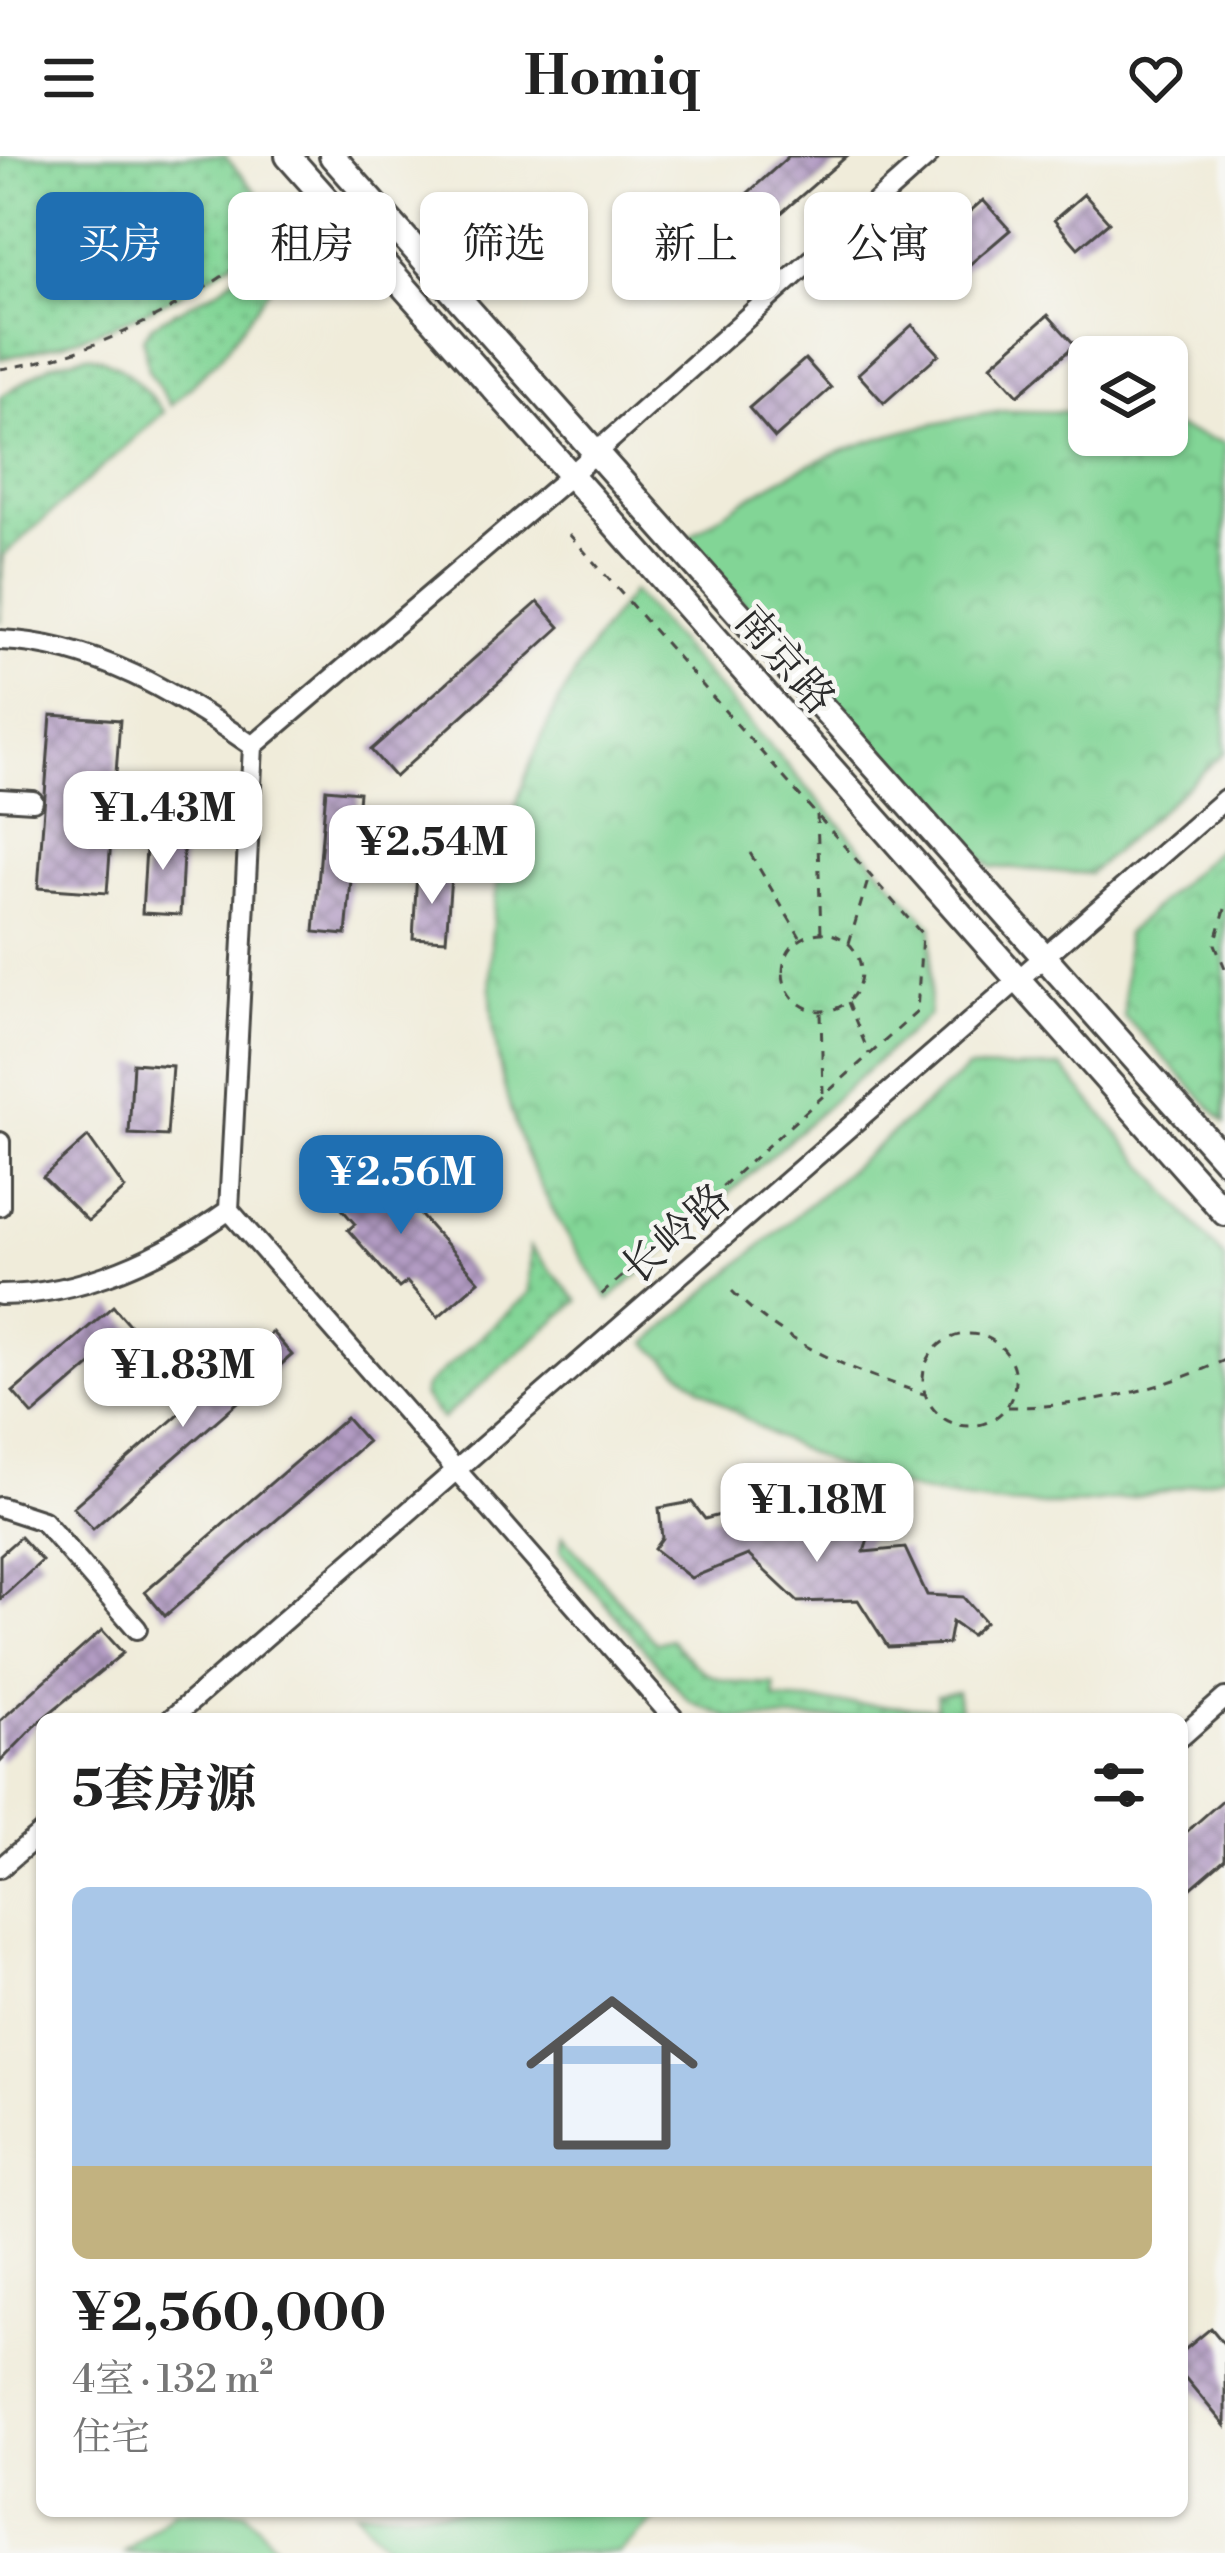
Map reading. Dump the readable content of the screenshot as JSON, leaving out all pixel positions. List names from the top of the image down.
{
  "streets": {
    "main road": ["南京路"],
    "street": ["长岭路"]
  },
  "crossings": [
    ["南京路", "长岭路"]
  ],
  "page": {
    "header": "Homiq",
    "chip": [
      "买房",
      "租房",
      "筛选",
      "新上",
      "公寓"
    ],
    "price": [
      "¥1.43M",
      "¥2.54M",
      "¥2.56M",
      "¥1.83M",
      "¥1.18M"
    ],
    "heading": "5套房源",
    "list": [
      {
        "name": "¥2,560,000",
        "note": "4室 · 132 m² · 住宅"
      }
    ]
  }
}
